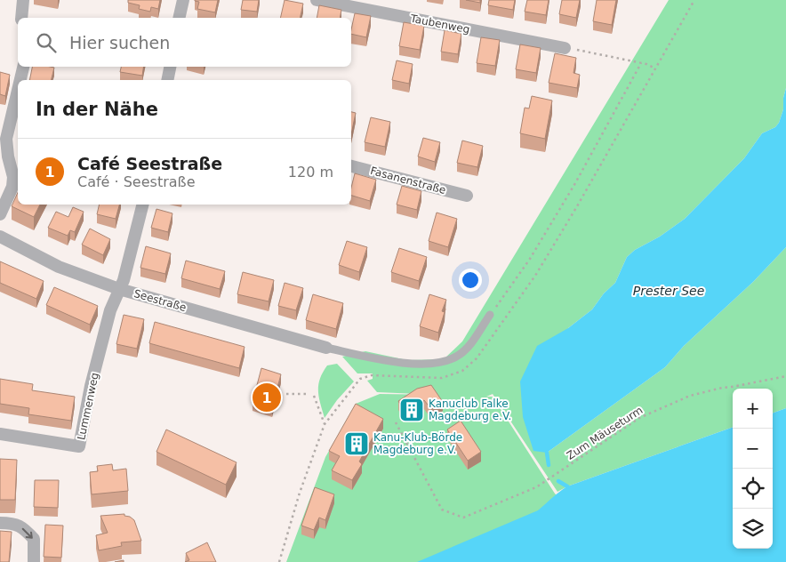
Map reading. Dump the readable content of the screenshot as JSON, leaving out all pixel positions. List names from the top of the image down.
{
  "streets": {
    "street": [
      "Taubenweg",
      "Fasanenstraße",
      "Seestraße",
      "Lummenweg"
    ],
    "path": ["Zum Mäuseturm"]
  },
  "crossings": [
    ["Seestraße", "Lummenweg"]
  ],
  "water": ["Prester See"],
  "places": {
    "building": ["Kanuclub Falke Magdeburg e.V.", "Kanu-Klub-Börde Magdeburg e.V."]
  },
  "page": {
    "search": "Hier suchen",
    "heading": "In der Nähe",
    "list": [
      {
        "mark": "1",
        "name": "Café Seestraße",
        "note": "Café · Seestraße",
        "value": "120 m"
      }
    ],
    "pins": "1",
    "map_buttons": ["+", "−"]
  }
}
